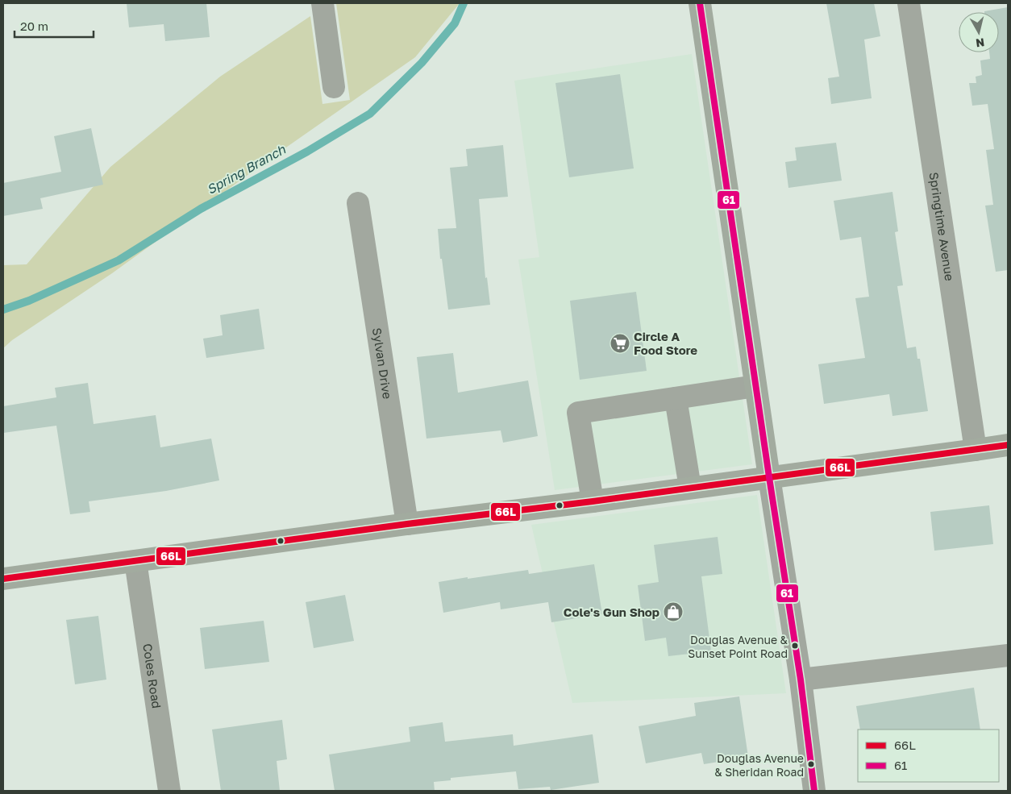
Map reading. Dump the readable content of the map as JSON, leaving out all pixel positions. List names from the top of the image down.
{
  "streets": {
    "street": ["Springtime Avenue", "Sylvan Drive", "Coles Road"]
  },
  "water": ["Spring Branch"],
  "places": {
    "supermarket": ["Circle A Food Store"],
    "shop": ["Cole's Gun Shop"],
    "other": ["Douglas Avenue & Sunset Point Road", "Douglas Avenue & Sheridan Road"]
  },
  "lines": ["transit line 61", "transit line 66L"],
  "legend": ["66L", "61"],
  "scale_bar": "20 m",
  "north": "bottom"
}
